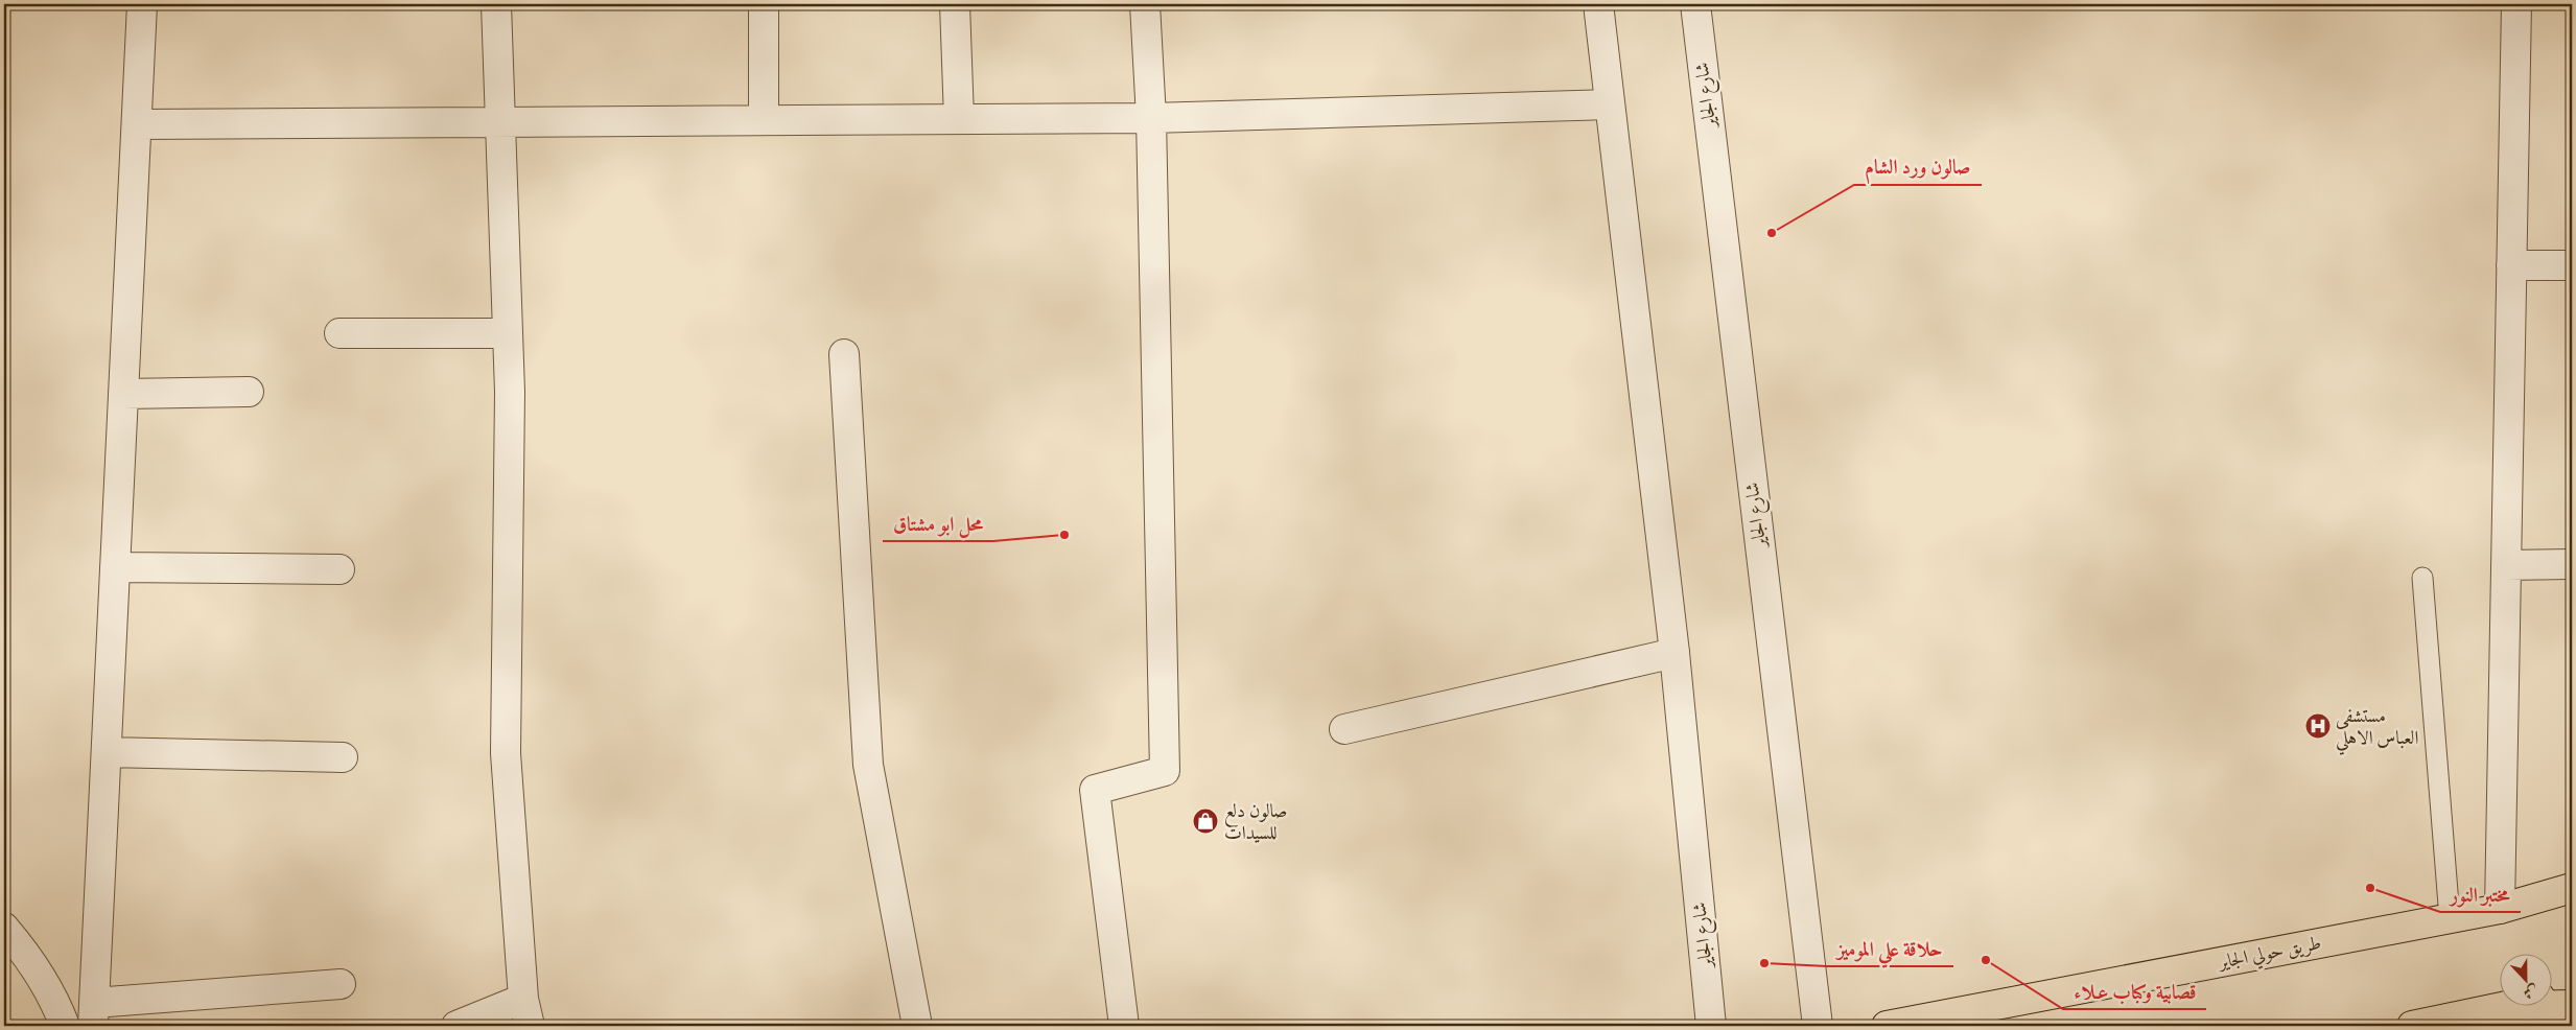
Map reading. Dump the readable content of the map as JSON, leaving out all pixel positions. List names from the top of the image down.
{
  "streets": {
    "highway": ["طريق حولي الجاير"],
    "street": ["شارع الجاير"]
  },
  "places": {
    "other": [
      "صالون ورد الشام",
      "محل ابو مشتاق",
      "مختبر النور",
      "قصابية وكباب عـلاء",
      "حلاقة علي الموميز"
    ],
    "hospital": ["مستشفى العباس الاهلي"],
    "shop": ["صالون دلع للسيدات"]
  },
  "north": "bottom"
}
